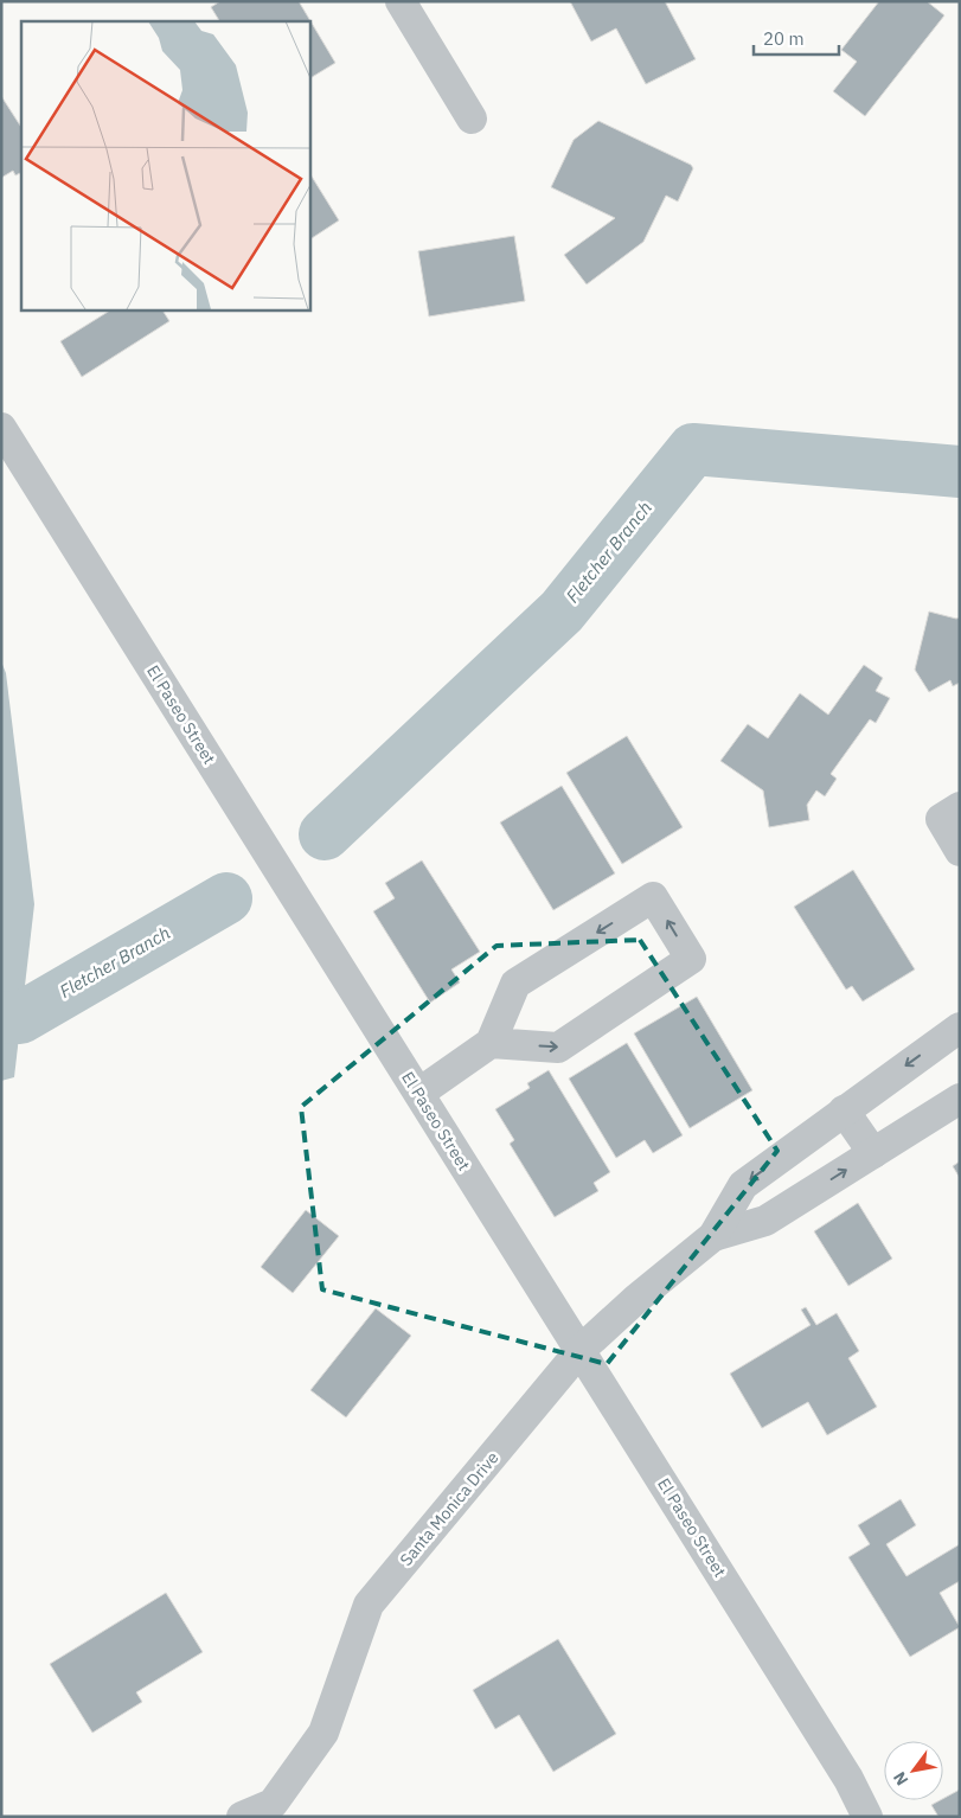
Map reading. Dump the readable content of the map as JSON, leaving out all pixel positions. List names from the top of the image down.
{
  "streets": {
    "street": ["El Paseo Street", "Santa Monica Drive"]
  },
  "crossings": [
    ["El Paseo Street", "Santa Monica Drive"]
  ],
  "water": ["Fletcher Branch"],
  "scale_bar": "20 m",
  "north": "bottom left"
}
